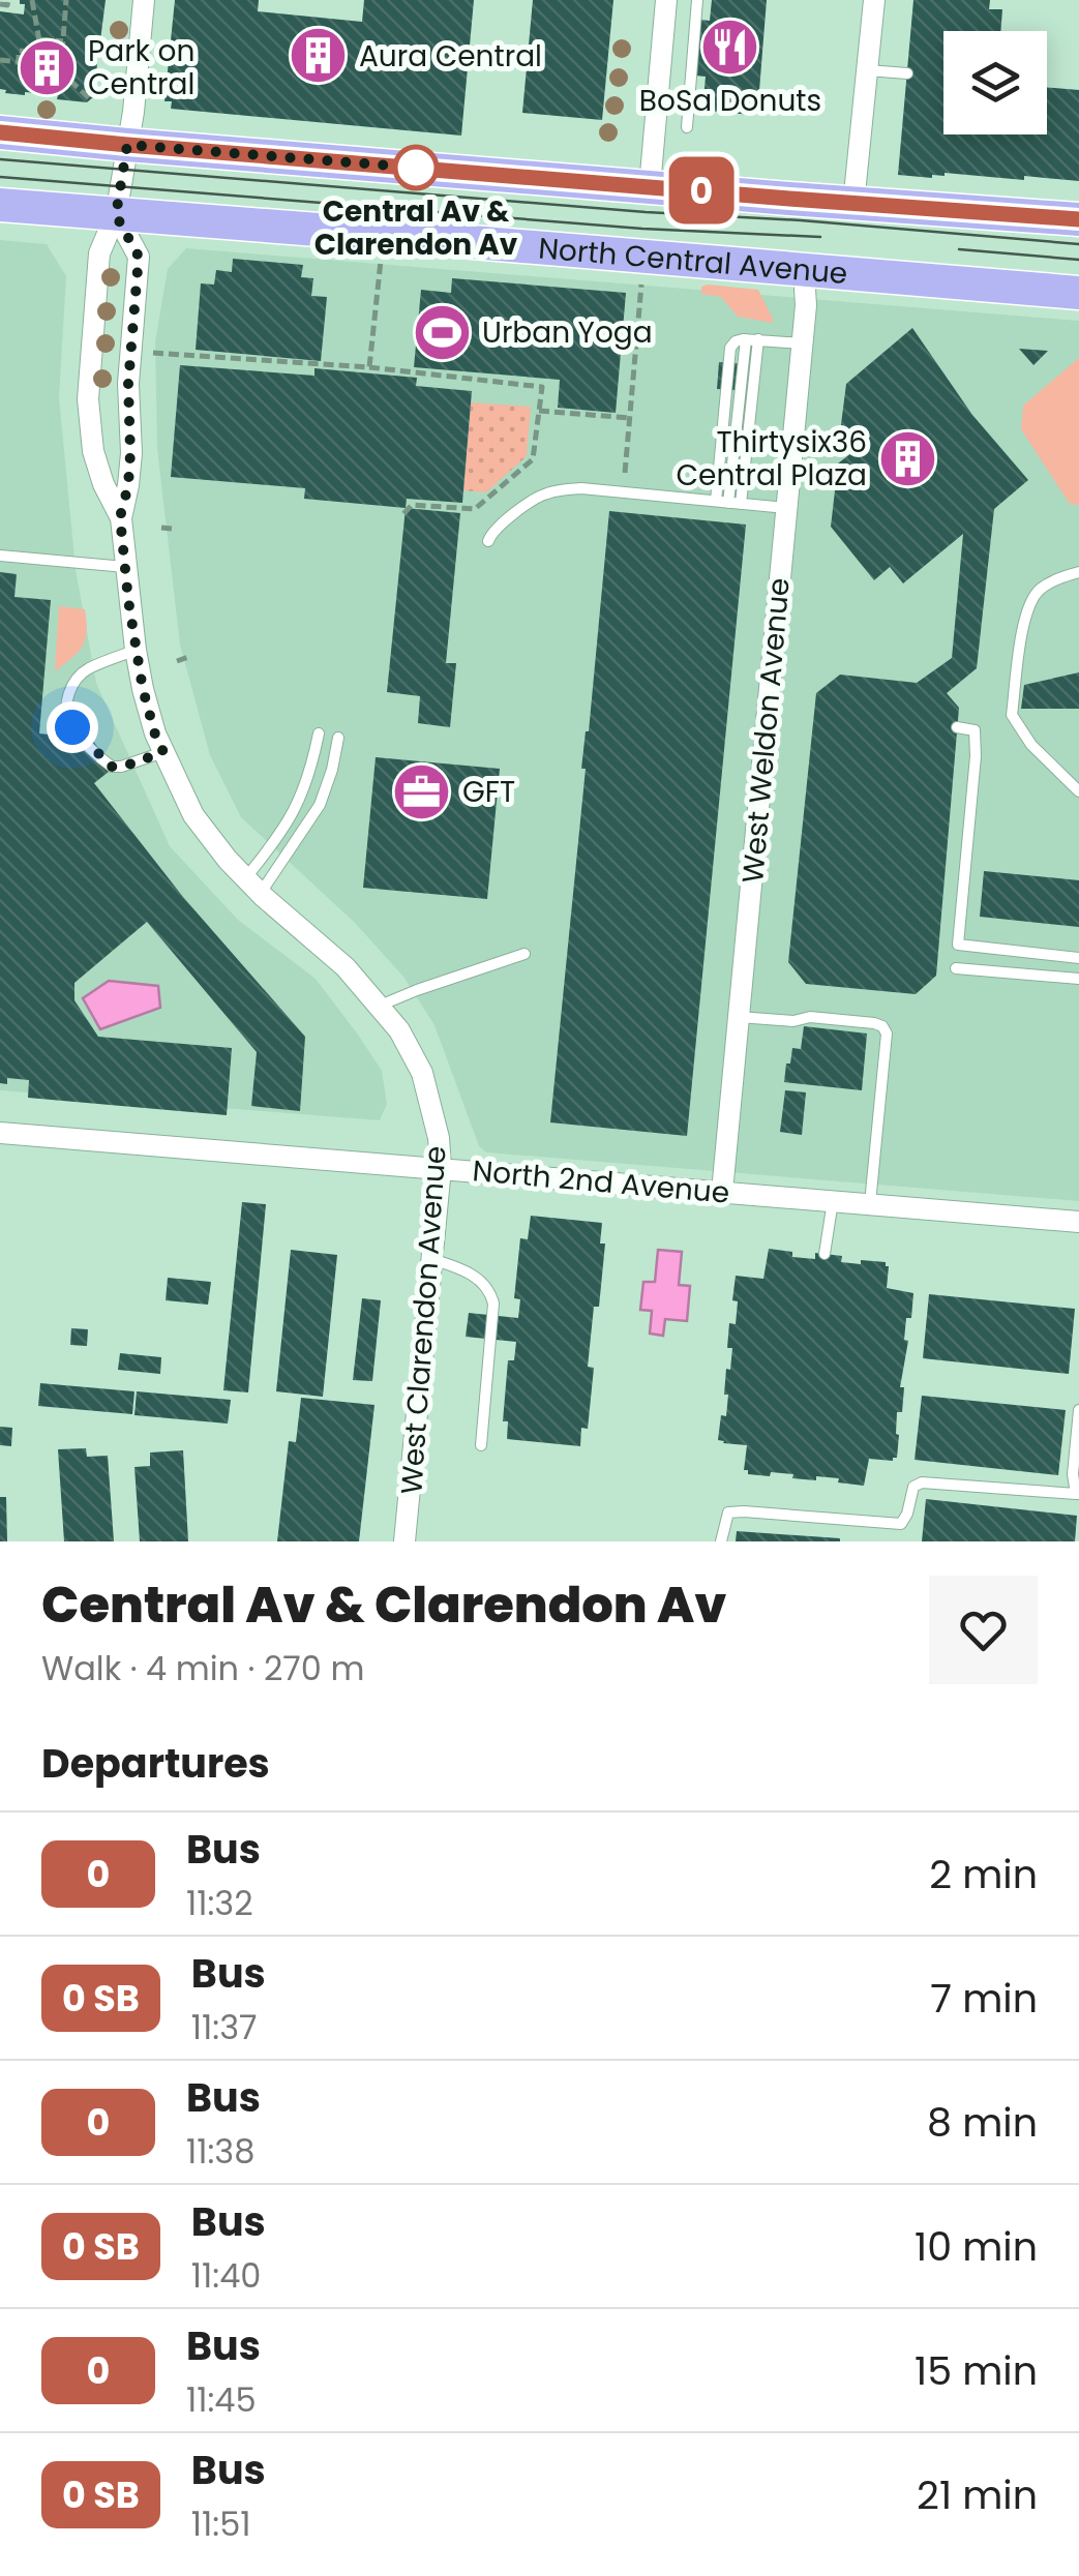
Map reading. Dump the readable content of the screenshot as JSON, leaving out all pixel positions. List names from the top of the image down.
{
  "streets": {
    "main road": ["North Central Avenue"],
    "street": ["West Weldon Avenue", "North 2nd Avenue", "West Clarendon Avenue"]
  },
  "crossings": [
    ["North Central Avenue", "West Weldon Avenue"],
    ["North Central Avenue", "West Clarendon Avenue"],
    ["West Weldon Avenue", "North 2nd Avenue"],
    ["North 2nd Avenue", "West Clarendon Avenue"]
  ],
  "places": {
    "restaurant": ["BoSa Donuts"],
    "building": ["Aura Central", "Park on Central", "Thirtysix36 Central Plaza"],
    "other": ["Central Av & Clarendon Av"],
    "sports": ["Urban Yoga"],
    "office": ["GFT"]
  },
  "lines": ["bus line 0"],
  "page": {
    "on_map": "0",
    "heading": [
      ["Central Av & Clarendon Av", "Walk · 4 min · 270 m"],
      "Departures"
    ],
    "list": [
      {
        "mark": "0",
        "name": "Bus",
        "note": "11:32",
        "value": "2 min"
      },
      {
        "mark": "0 SB",
        "name": "Bus",
        "note": "11:37",
        "value": "7 min"
      },
      {
        "mark": "0",
        "name": "Bus",
        "note": "11:38",
        "value": "8 min"
      },
      {
        "mark": "0 SB",
        "name": "Bus",
        "note": "11:40",
        "value": "10 min"
      },
      {
        "mark": "0",
        "name": "Bus",
        "note": "11:45",
        "value": "15 min"
      },
      {
        "mark": "0 SB",
        "name": "Bus",
        "note": "11:51",
        "value": "21 min"
      }
    ]
  }
}
